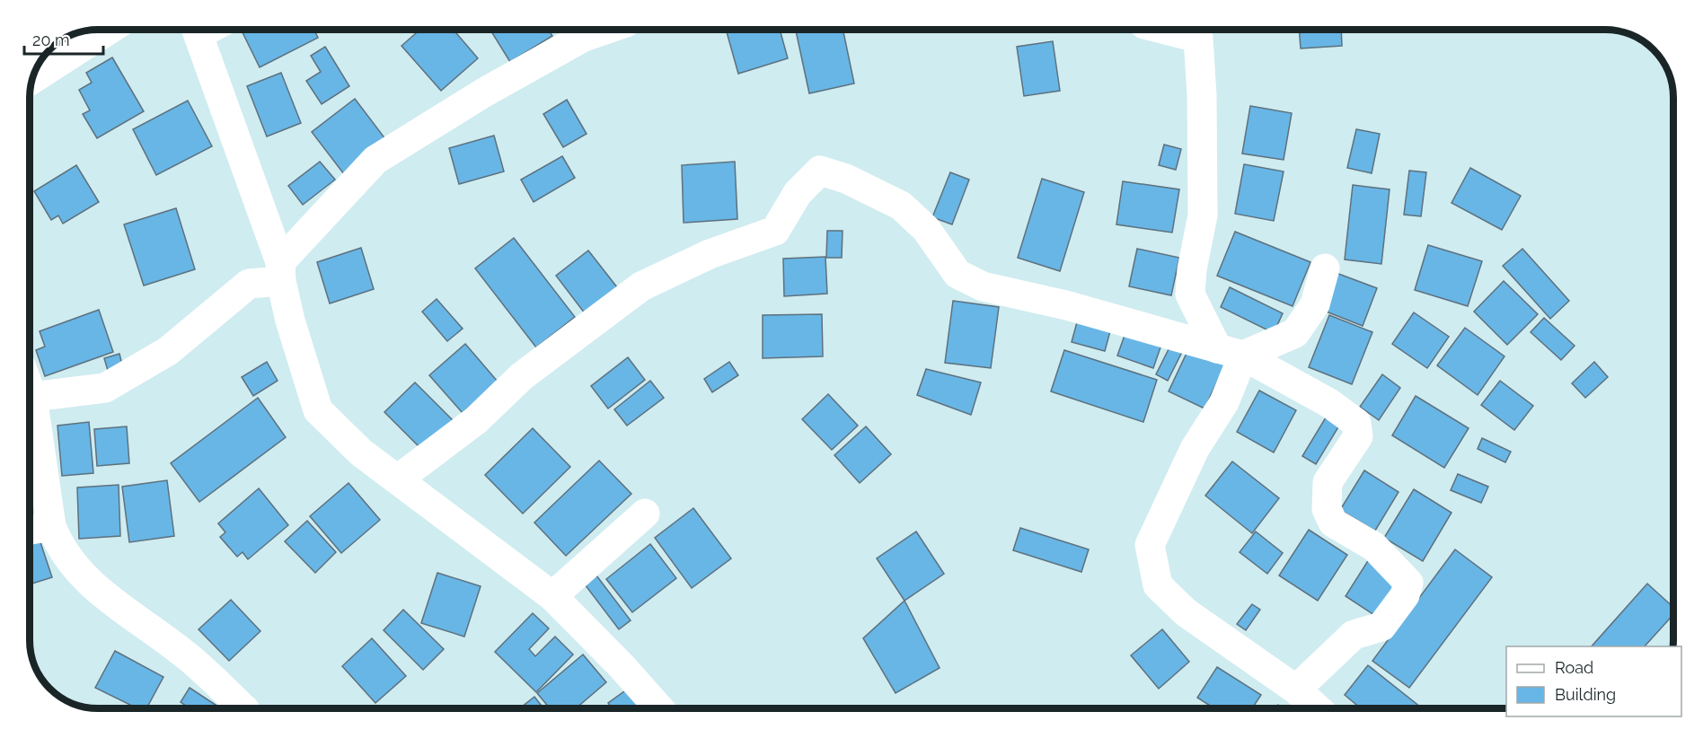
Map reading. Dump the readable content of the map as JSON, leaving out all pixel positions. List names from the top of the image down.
{
  "legend": ["Road", "Building"],
  "scale_bar": "20 m"
}
